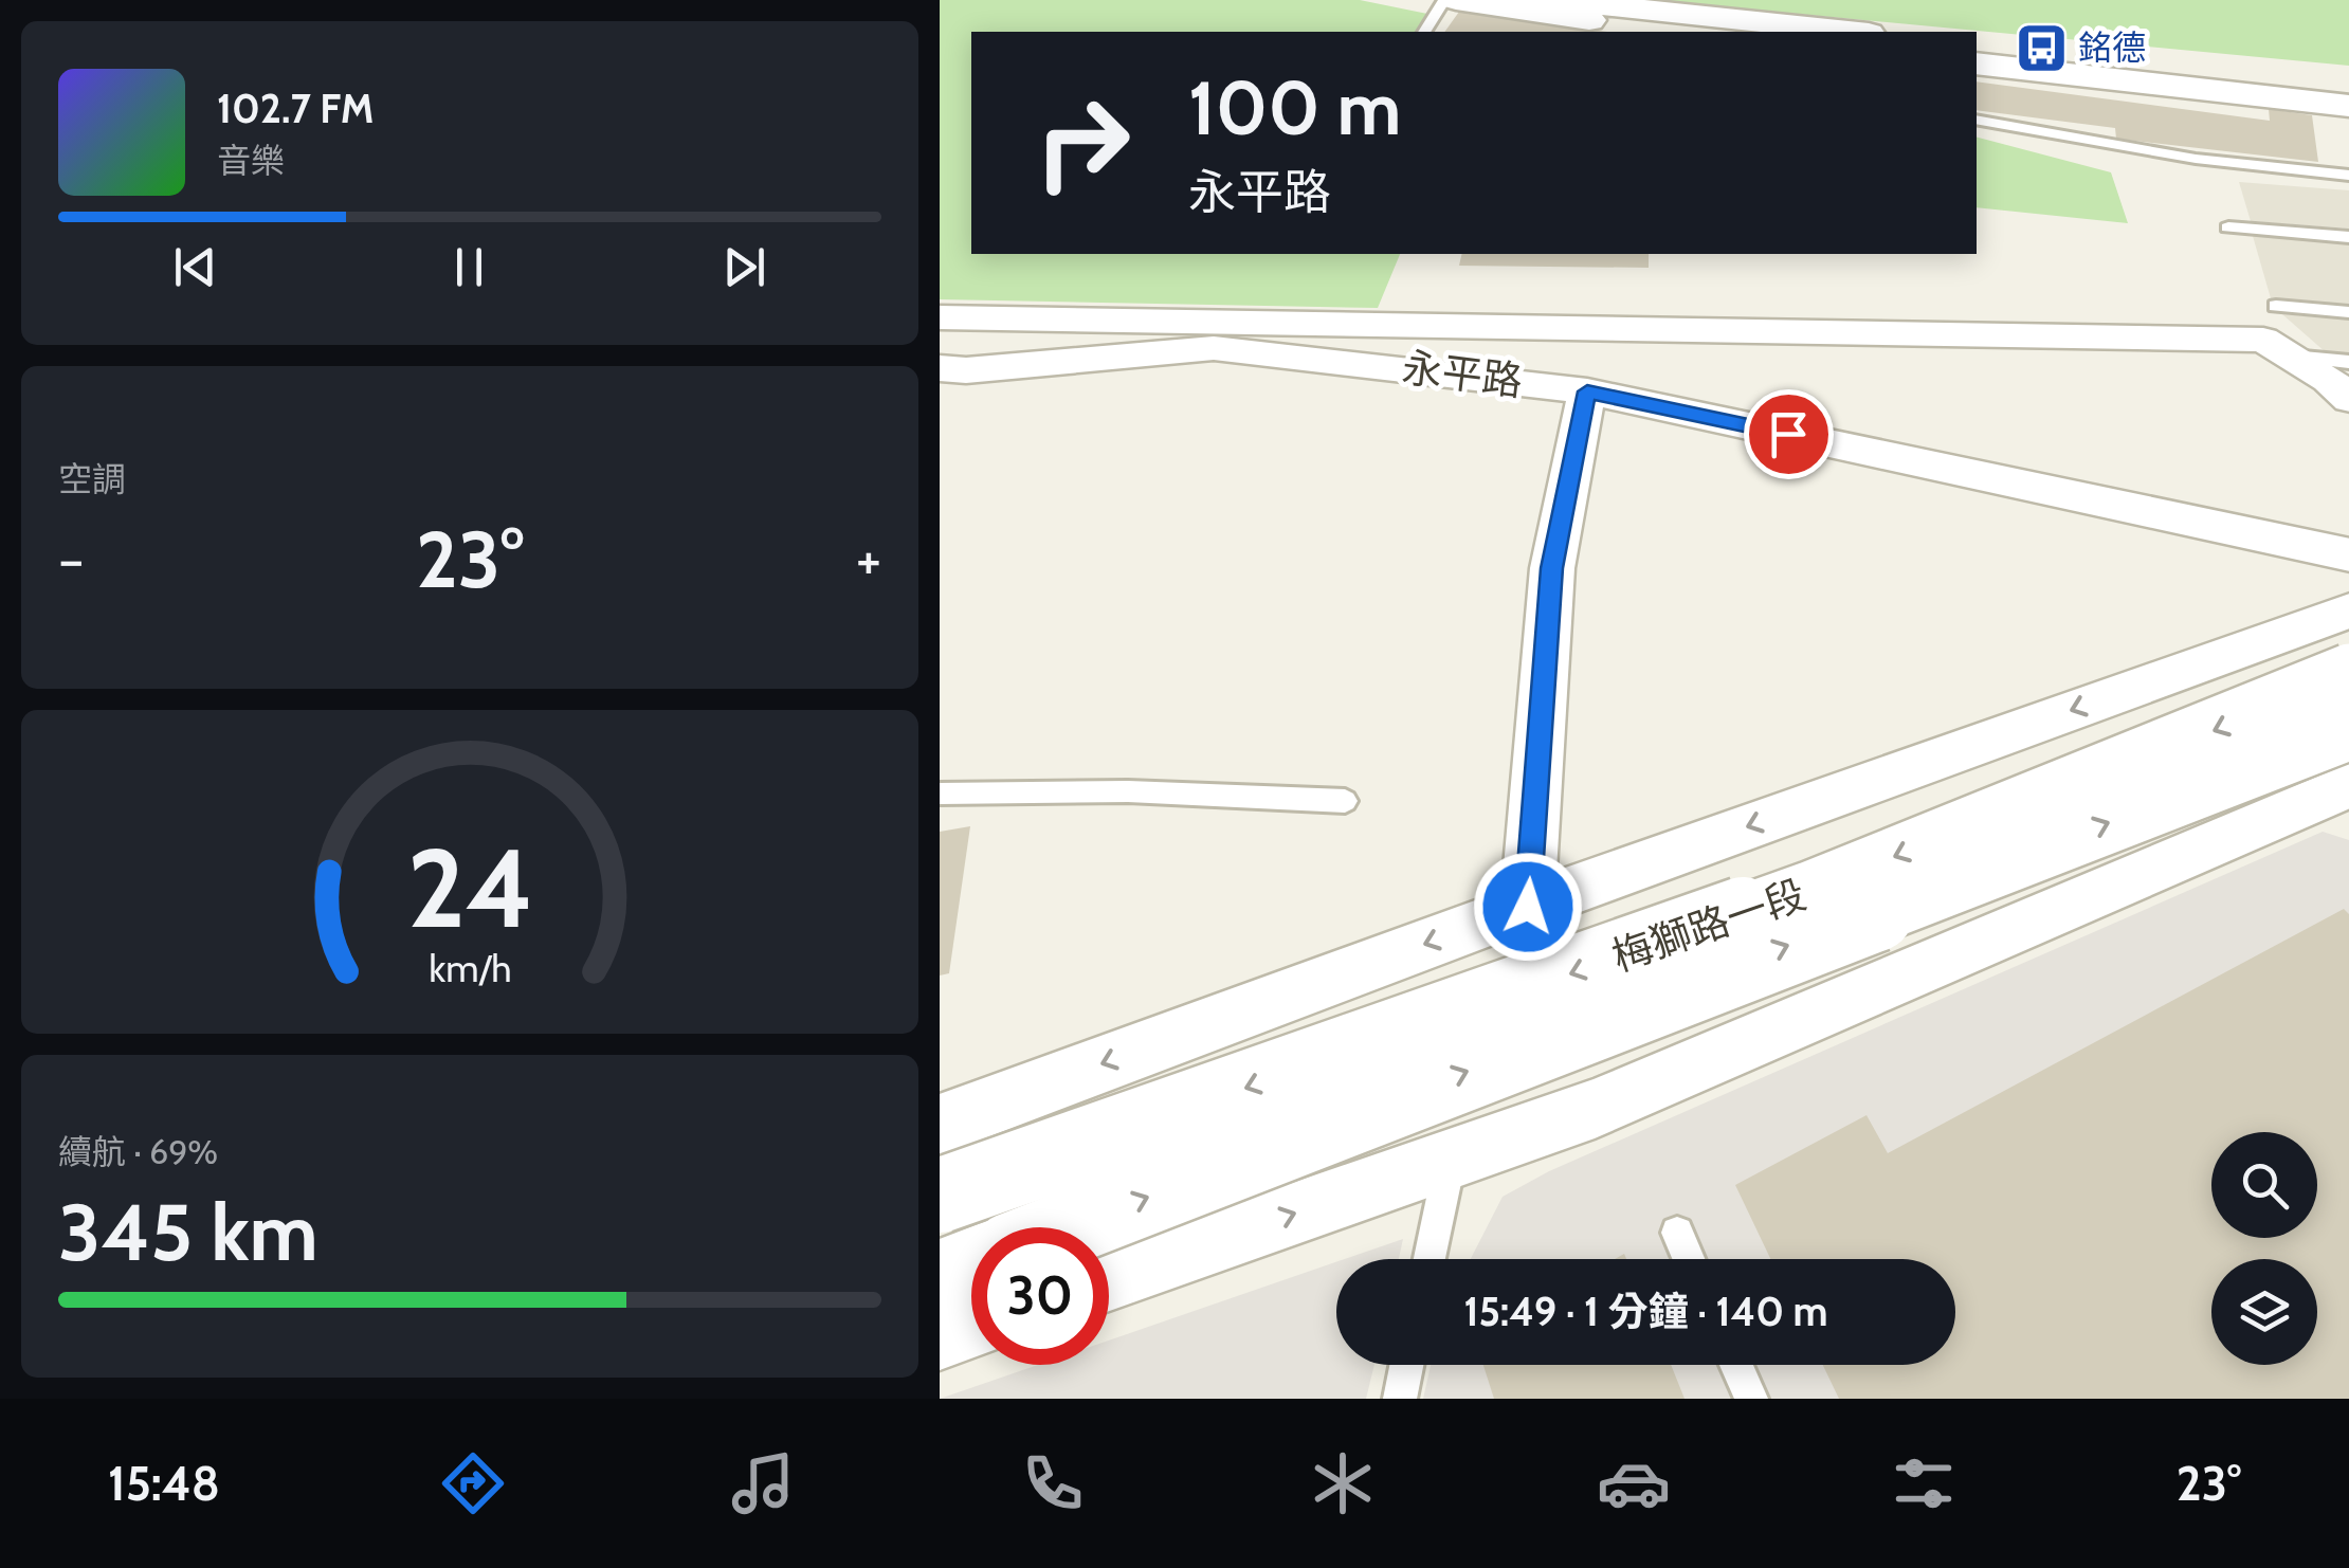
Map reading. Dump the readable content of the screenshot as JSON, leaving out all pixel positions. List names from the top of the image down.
{
  "streets": {
    "street": ["永平路", "梅獅路一段"]
  },
  "places": {
    "bus stop": ["銘德"]
  },
  "page": {
    "turn": ["100 m", "永平路"],
    "song": ["102.7 FM", "音樂"],
    "tile": [
      "空調",
      ["續航 · 69%", "345 km"]
    ],
    "heat": ["−", "23°", "+"],
    "limit": "30",
    "trip": "15:49 · 1 分鐘 · 140 m",
    "tabs": ["15:48", "23°"],
    "gauge": ["24", "km/h"]
  }
}
